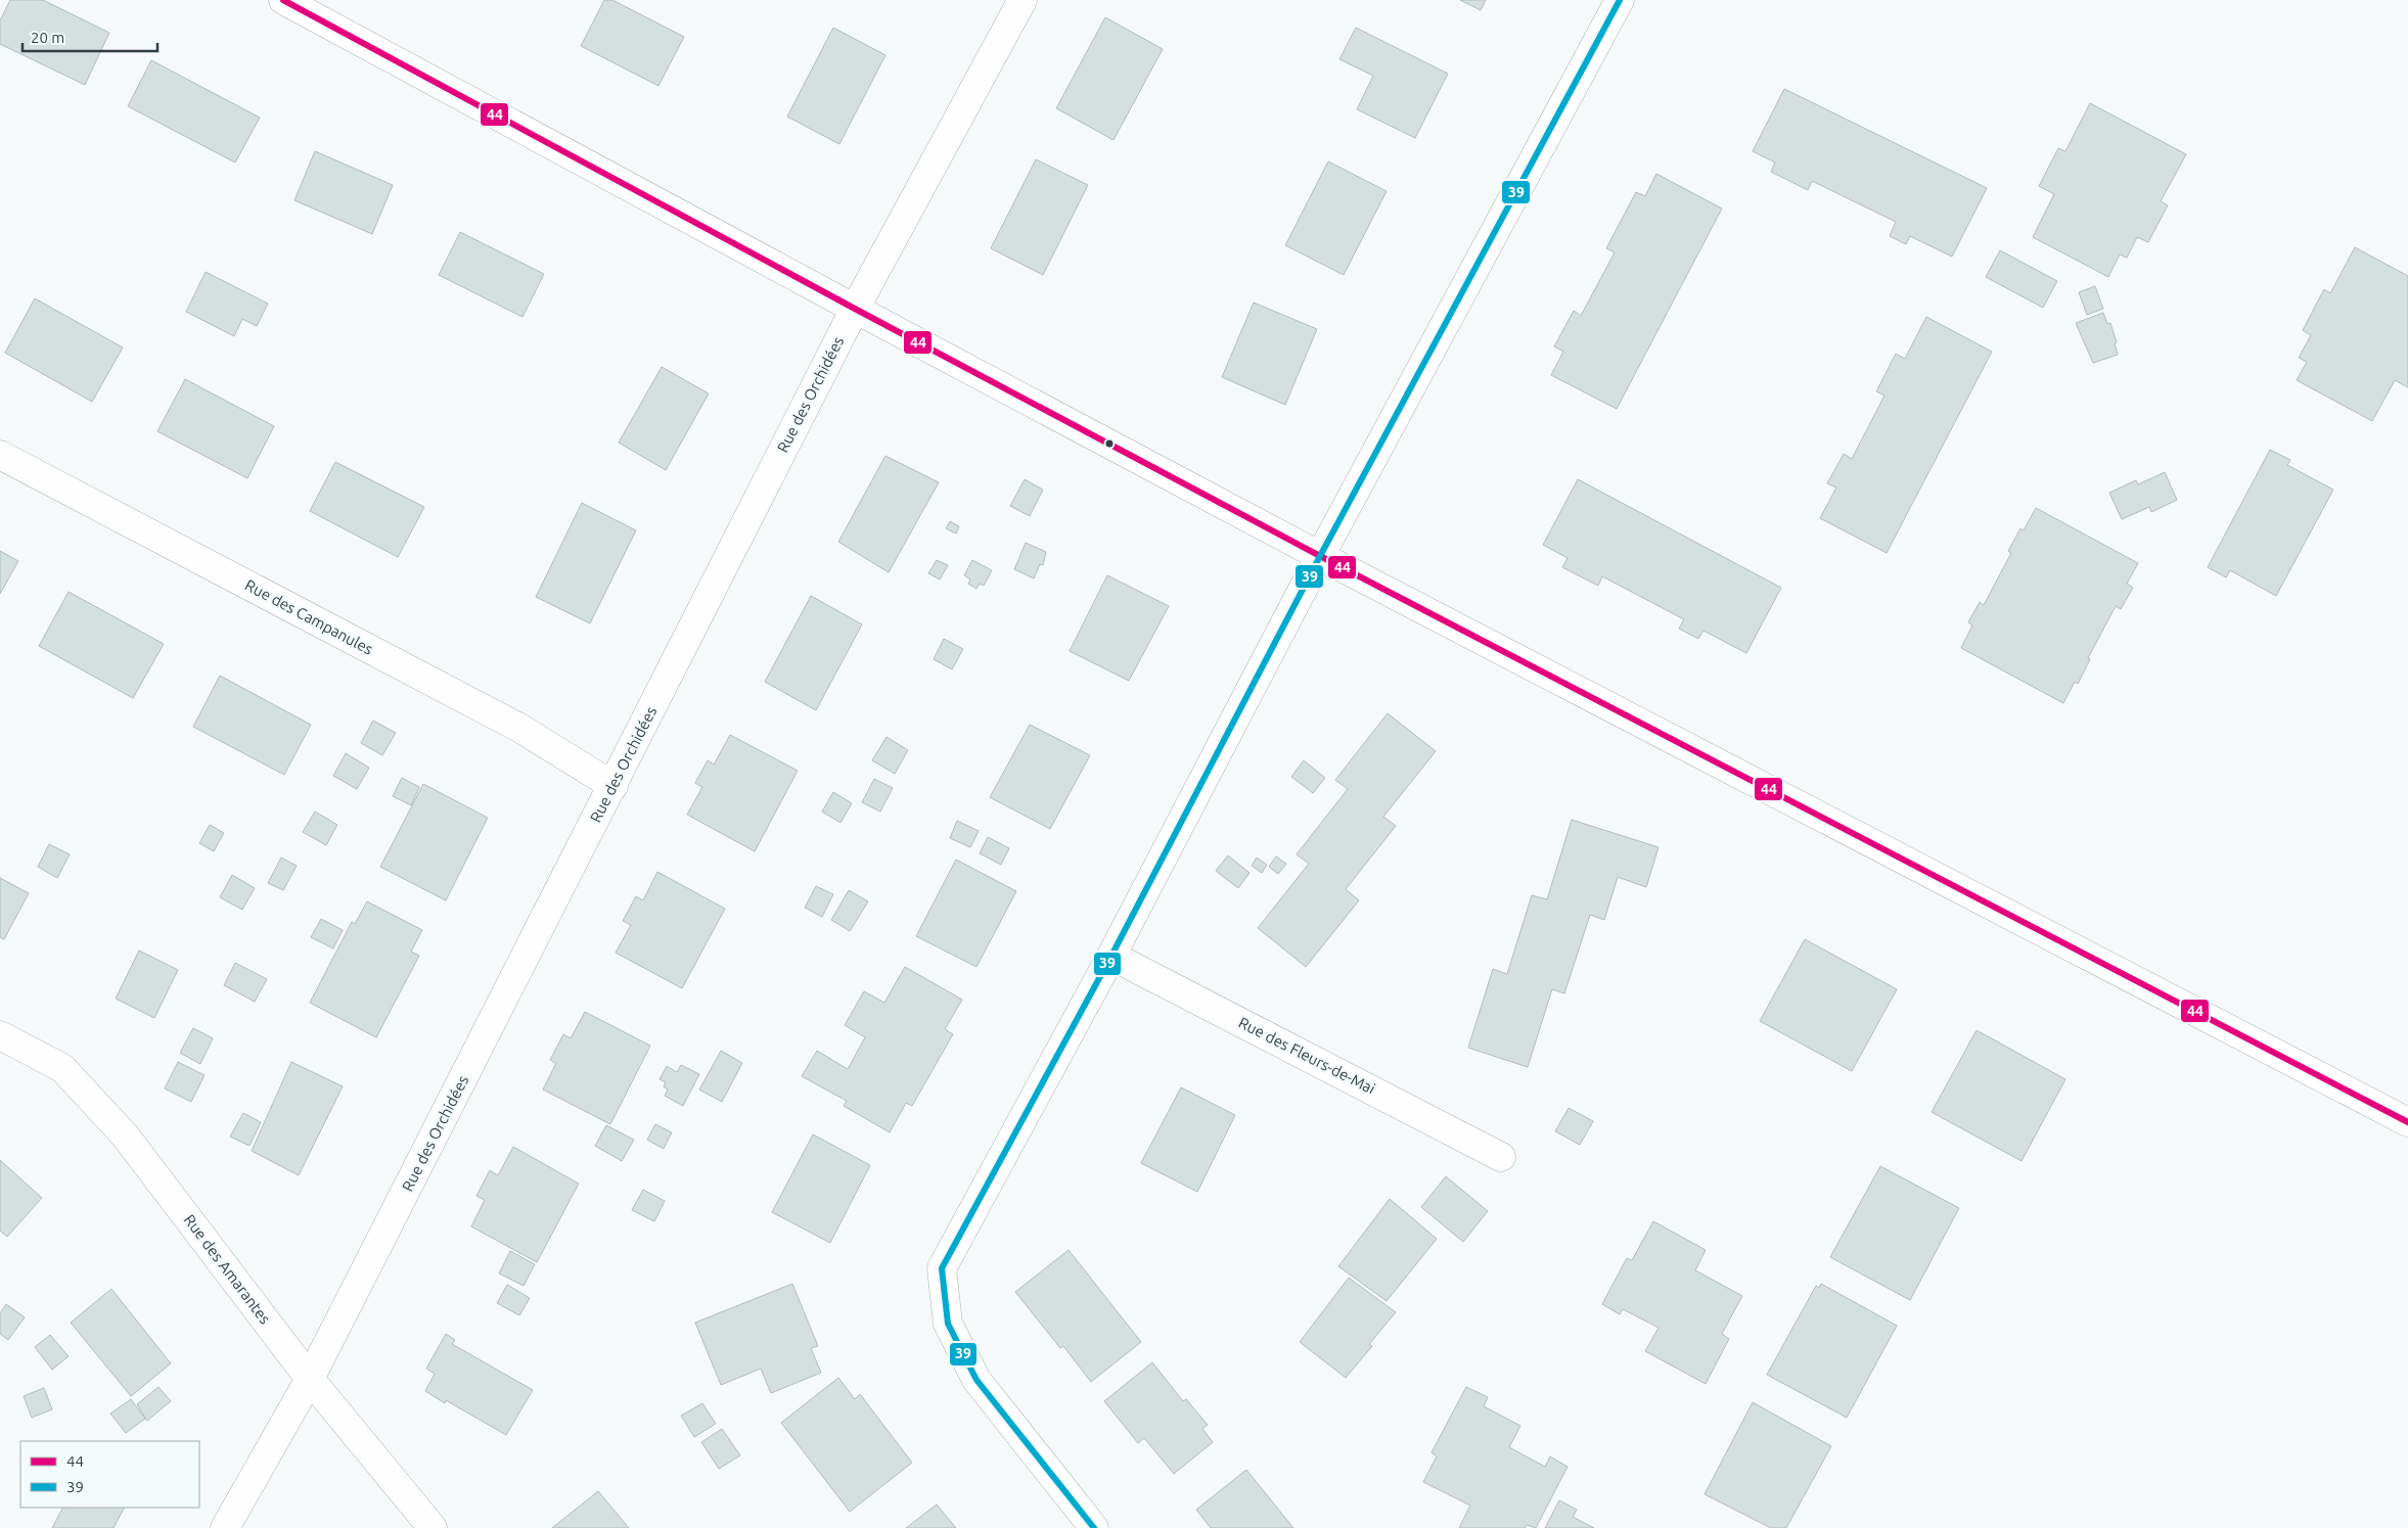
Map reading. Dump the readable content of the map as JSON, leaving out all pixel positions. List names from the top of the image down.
{
  "streets": {
    "street": [
      "Rue des Orchidées",
      "Rue des Campanules",
      "Rue des Fleurs-de-Mai",
      "Rue des Amarantes"
    ]
  },
  "crossings": [
    ["Rue des Orchidées", "Rue des Campanules"],
    ["Rue des Orchidées", "Rue des Amarantes"]
  ],
  "lines": ["transit line 44", "transit line 39"],
  "legend": ["44", "39"],
  "scale_bar": "20 m"
}
